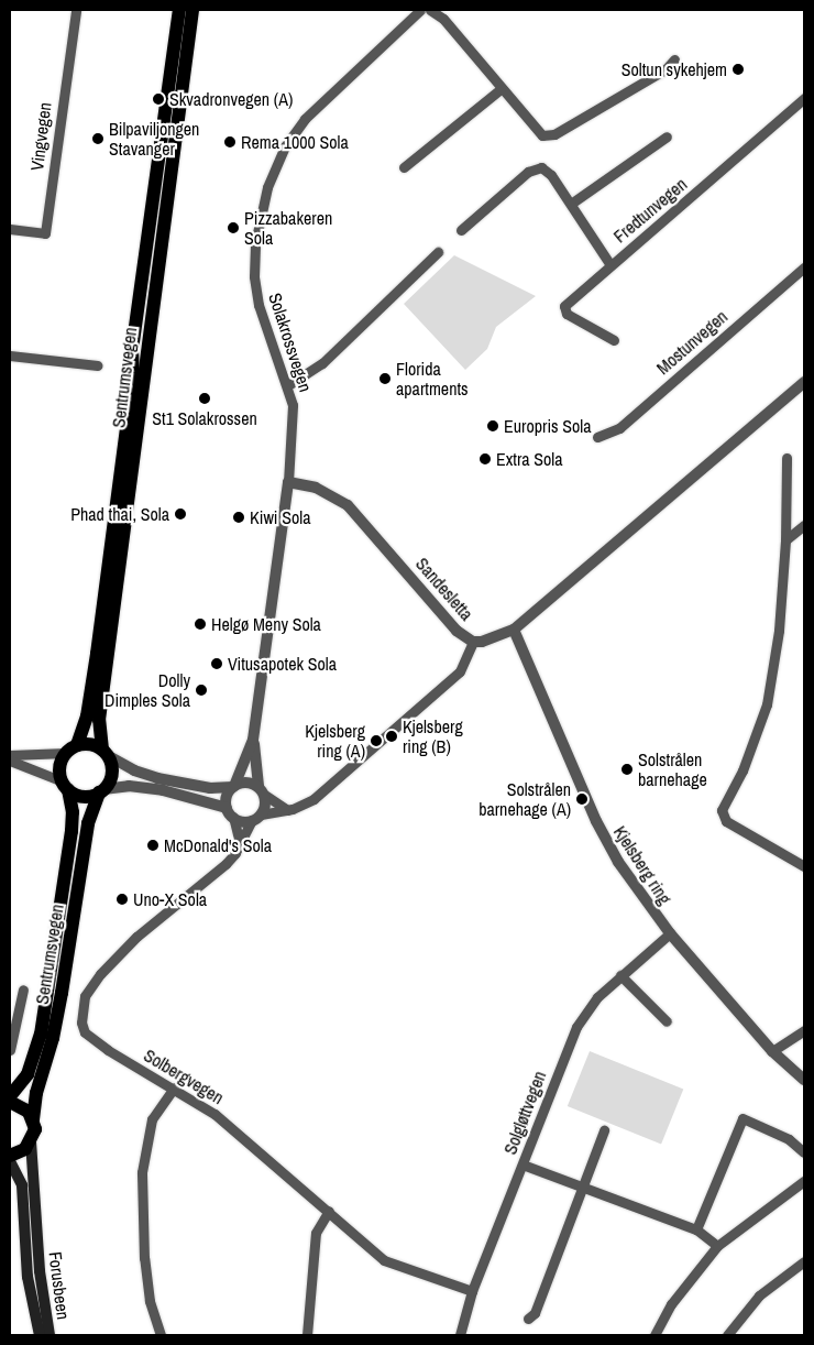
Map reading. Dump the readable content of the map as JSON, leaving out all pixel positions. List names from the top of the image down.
{
  "streets": {
    "main road": ["Sentrumsvegen", "Forusbeen"],
    "street": [
      "Vingvegen",
      "Fredtunvegen",
      "Solakrossvegen",
      "Mostunvegen",
      "Sandesletta",
      "Kjelsberg ring",
      "Solbergvegen",
      "Solgløttvegen"
    ]
  },
  "crossings": [
    ["Solakrossvegen", "Sandesletta"],
    ["Sentrumsvegen", "Forusbeen"],
    ["Sandesletta", "Kjelsberg ring"],
    ["Kjelsberg ring", "Solgløttvegen"],
    ["Solbergvegen", "Solgløttvegen"]
  ],
  "places": [
    "Soltun sykehjem",
    "Skvadronvegen (A)",
    "Bilpaviljongen Stavanger",
    "Rema 1000 Sola",
    "Pizzabakeren Sola",
    "Florida apartments",
    "St1 Solakrossen",
    "Europris Sola",
    "Extra Sola",
    "Phad thai, Sola",
    "Kiwi Sola",
    "Helgø Meny Sola",
    "Vitusapotek Sola",
    "Dolly Dimples Sola",
    "Kjelsberg ring (B)",
    "Kjelsberg ring (A)",
    "Solstrålen barnehage",
    "Solstrålen barnehage (A)",
    "McDonald's Sola",
    "Uno-X Sola"
  ]
}
